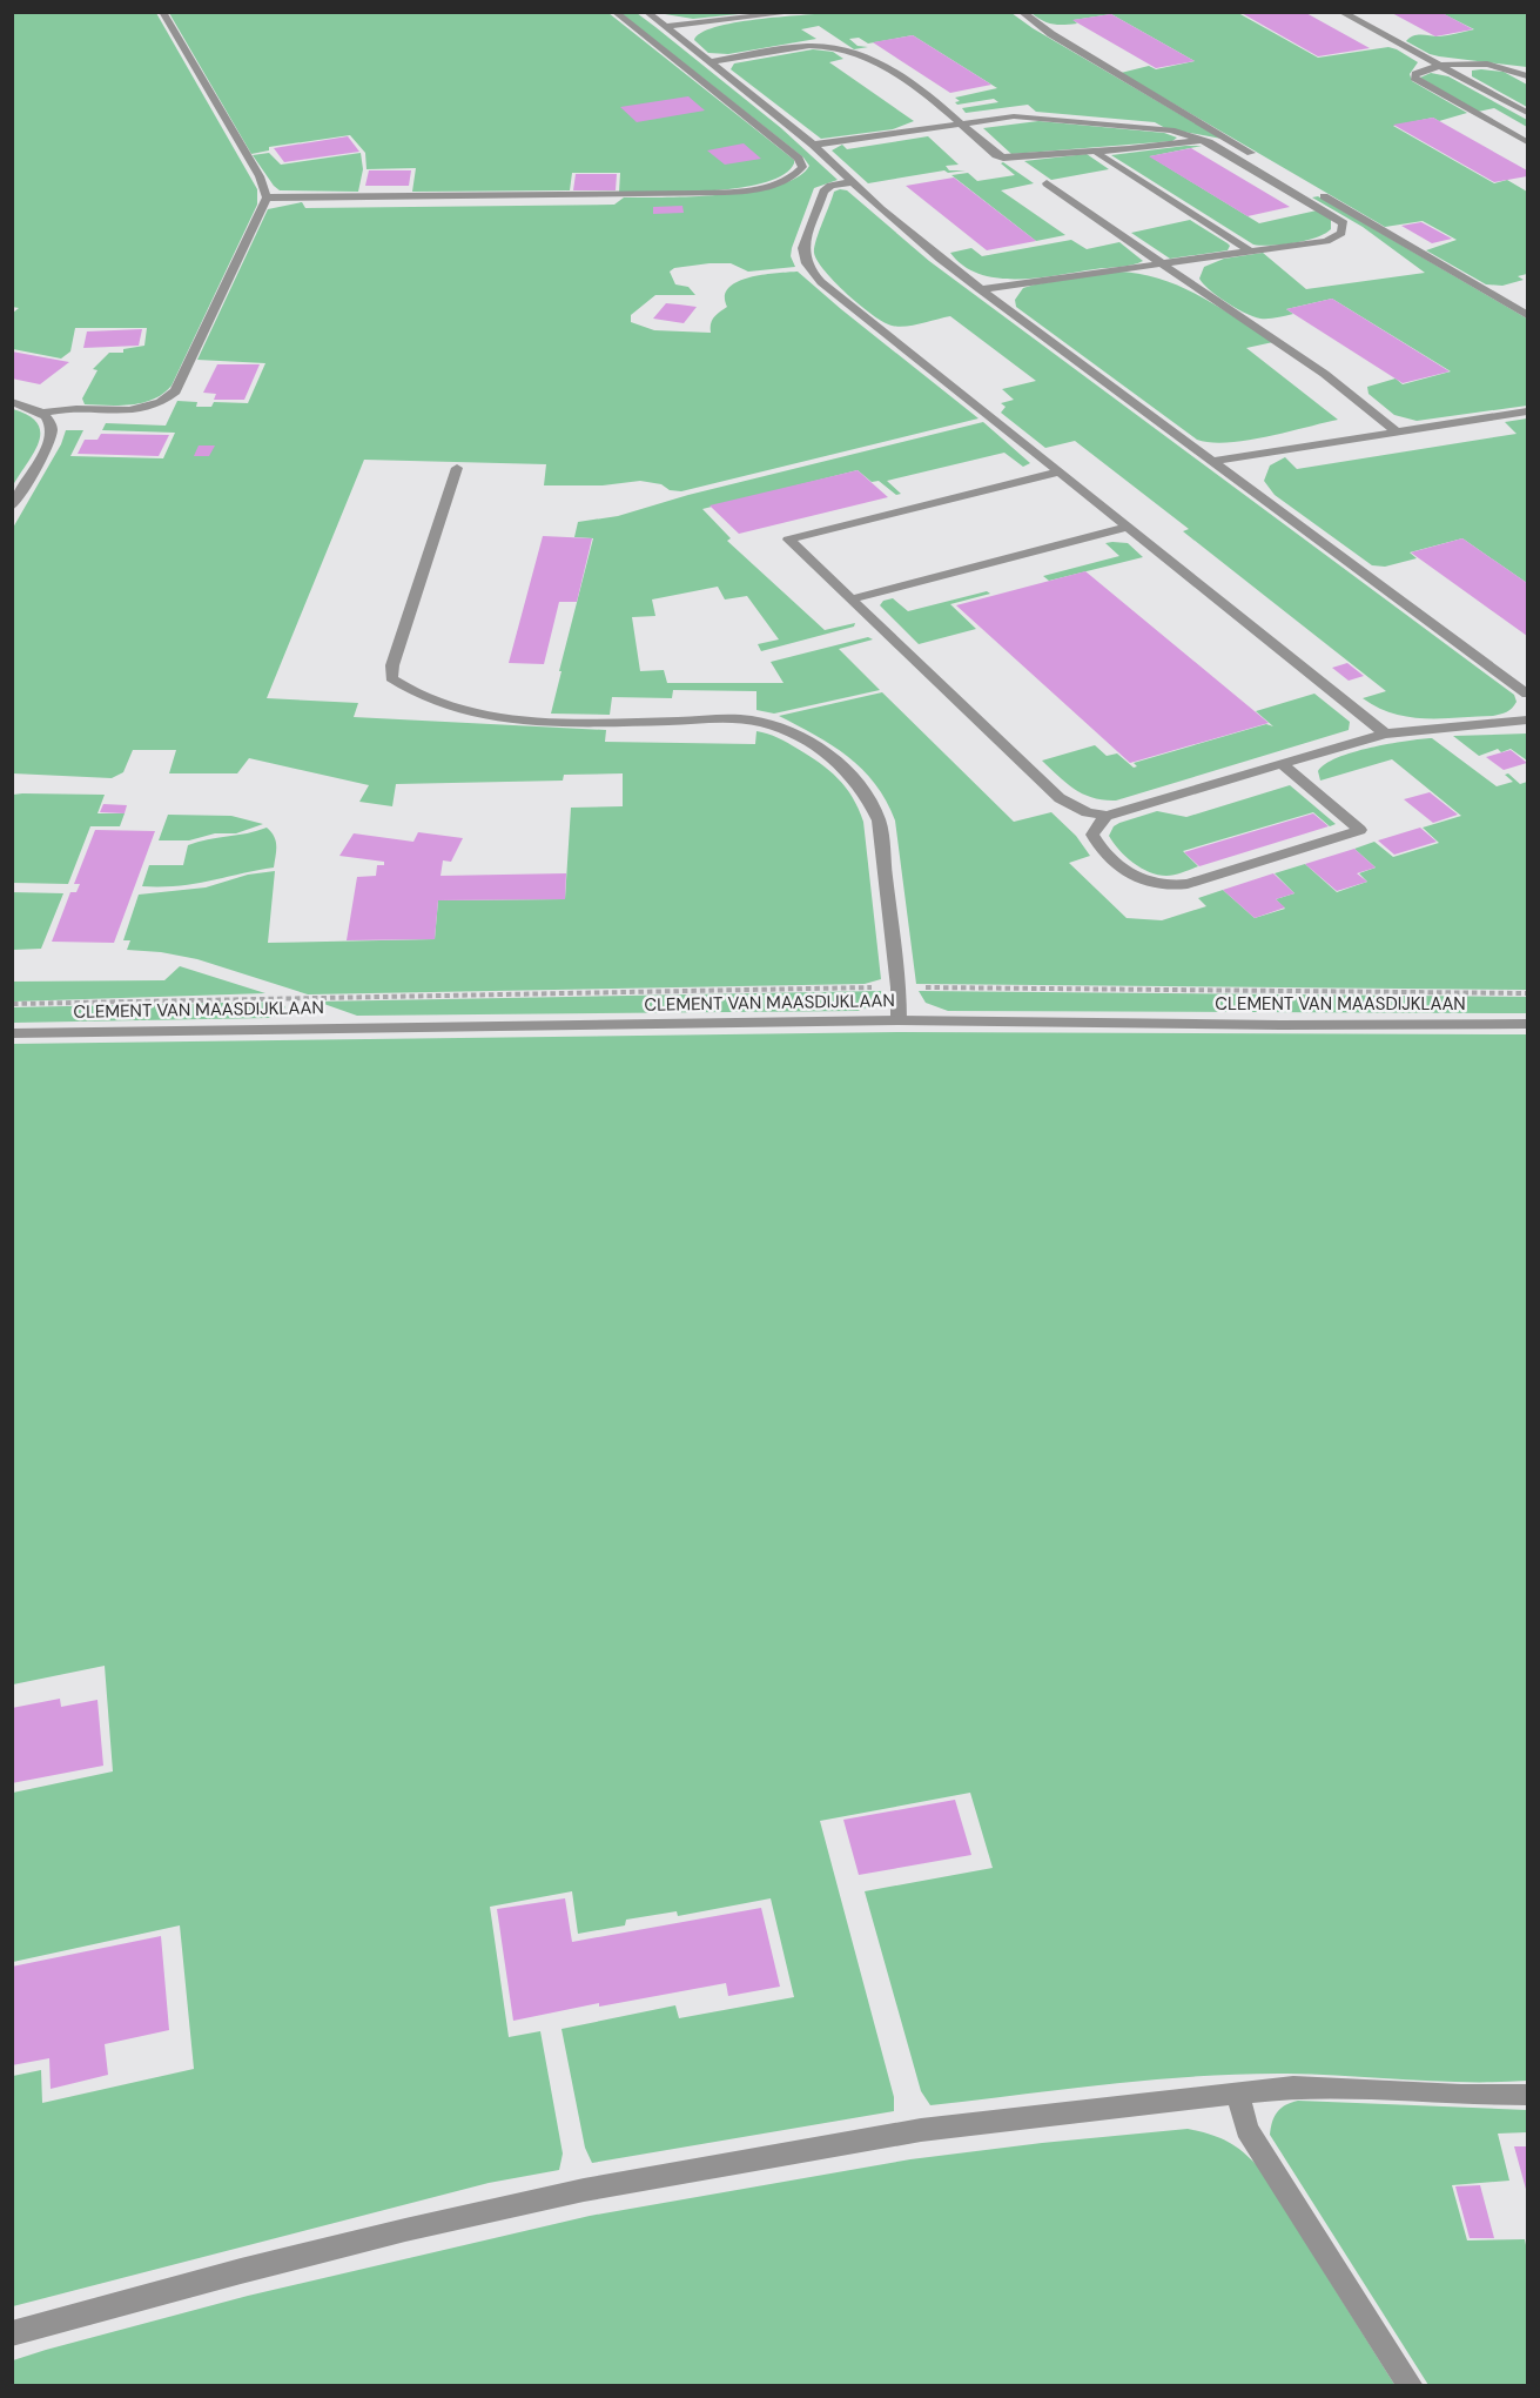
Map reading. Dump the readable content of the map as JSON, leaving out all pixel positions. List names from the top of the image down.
{
  "streets": {
    "street": ["CLEMENT VAN MAASDIJKLAAN"]
  }
}
